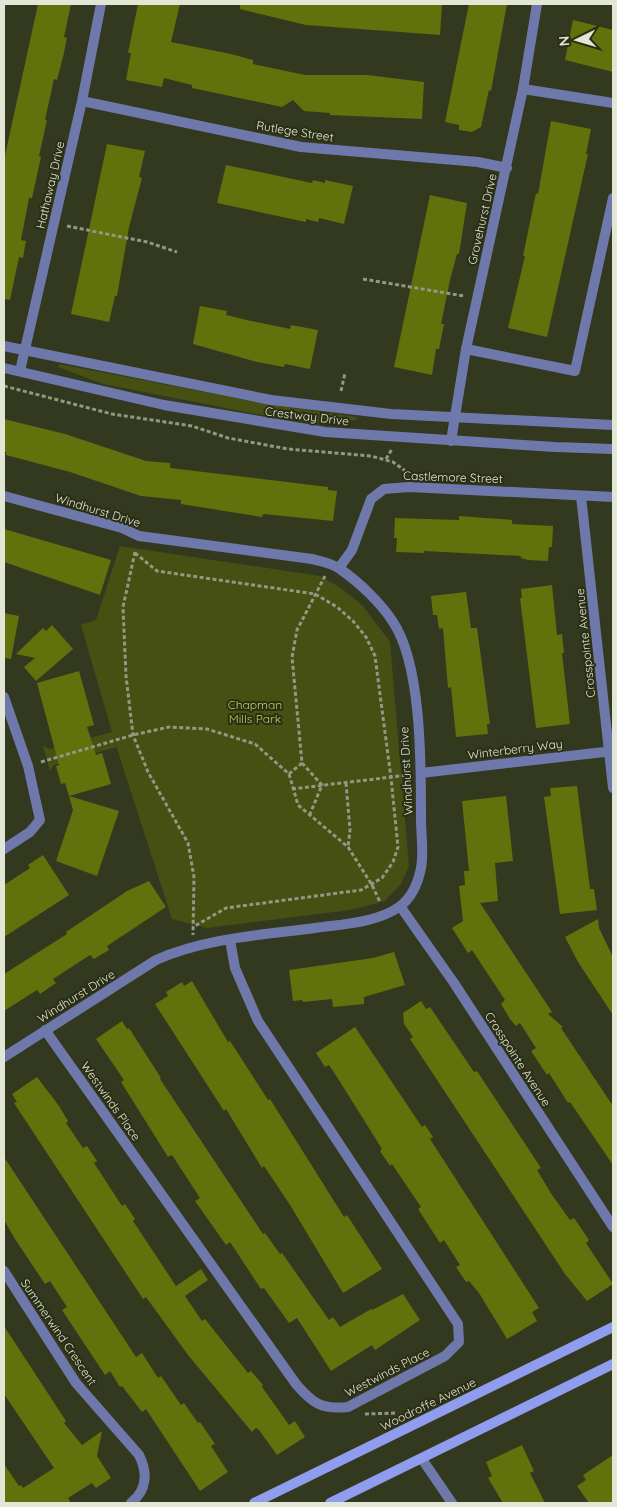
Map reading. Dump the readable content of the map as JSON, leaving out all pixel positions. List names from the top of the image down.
{
  "streets": {
    "main road": ["Woodroffe Avenue"],
    "street": [
      "Rutlege Street",
      "Hathaway Drive",
      "Grovehurst Drive",
      "Crestway Drive",
      "Castlemore Street",
      "Windhurst Drive",
      "Crosspointe Avenue",
      "Winterberry Way",
      "Westwinds Place",
      "Summerwind Crescent"
    ]
  },
  "crossings": [
    ["Rutlege Street", "Hathaway Drive"],
    ["Rutlege Street", "Grovehurst Drive"],
    ["Hathaway Drive", "Crestway Drive"],
    ["Grovehurst Drive", "Crestway Drive"],
    ["Castlemore Street", "Windhurst Drive"],
    ["Castlemore Street", "Crosspointe Avenue"],
    ["Windhurst Drive", "Crosspointe Avenue"],
    ["Windhurst Drive", "Winterberry Way"],
    ["Windhurst Drive", "Westwinds Place"],
    ["Crosspointe Avenue", "Winterberry Way"]
  ],
  "parks": ["Chapman Mills Park"],
  "north": "left"
}
